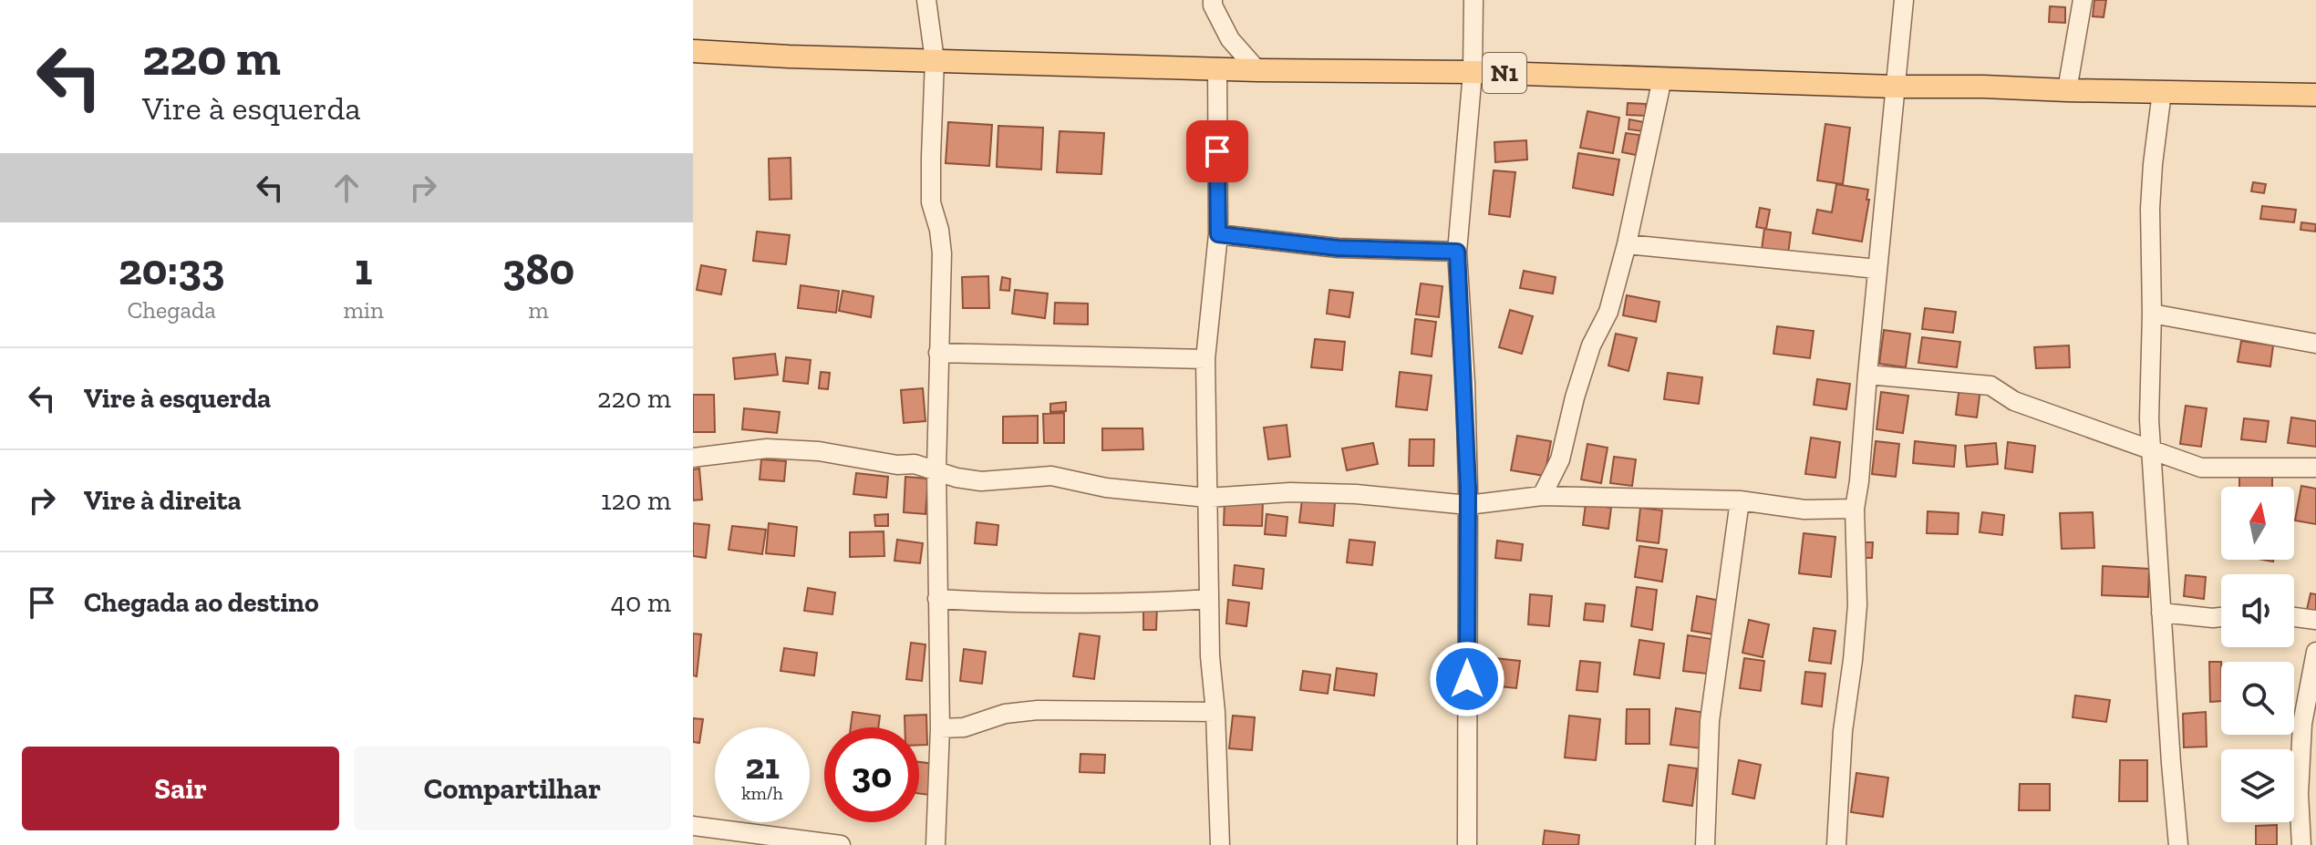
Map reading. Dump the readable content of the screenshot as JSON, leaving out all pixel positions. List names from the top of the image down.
{
  "streets": {
    "main road": ["N1"]
  },
  "north": "top",
  "page": {
    "turn": ["220 m", "Vire à esquerda"],
    "eta": [
      "20:33",
      "Chegada",
      "1",
      "min",
      "380",
      "m"
    ],
    "list": [
      {
        "name": "Vire à esquerda",
        "value": "220 m"
      },
      {
        "name": "Vire à direita",
        "value": "120 m"
      },
      {
        "name": "Chegada ao destino",
        "value": "40 m"
      }
    ],
    "speed": "21 km/h",
    "limit": "30",
    "buttons": ["Sair", "Compartilhar"]
  }
}
